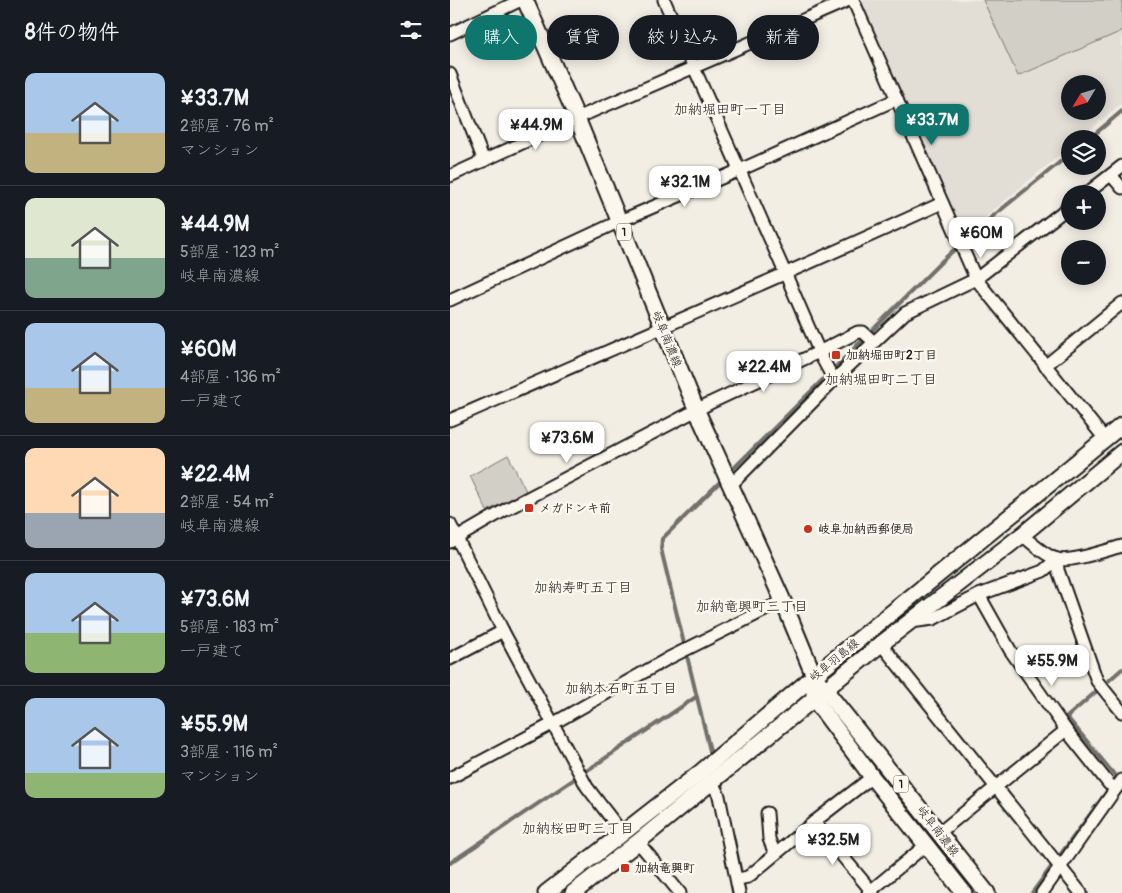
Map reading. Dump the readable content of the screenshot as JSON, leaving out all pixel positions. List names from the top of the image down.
{
  "streets": {
    "main road": ["1", "岐阜南濃線", "岐阜羽島線"]
  },
  "crossings": [
    ["岐阜南濃線", "岐阜羽島線"]
  ],
  "districts": [
    "加納堀田町一丁目",
    "加納堀田町二丁目",
    "加納寿町五丁目",
    "加納竜興町三丁目",
    "加納本石町五丁目",
    "加納桜田町三丁目"
  ],
  "places": {
    "transit": ["加納堀田町2丁目", "メガドンキ前", "加納竜興町"],
    "other": ["岐阜加納西郵便局"]
  },
  "north": "bottom left",
  "page": {
    "heading": "8件の物件",
    "chip": [
      "購入",
      "賃貸",
      "絞り込み",
      "新着"
    ],
    "list": [
      {
        "name": "¥33.7M",
        "note": "2部屋 · 76 m² · マンション"
      },
      {
        "name": "¥44.9M",
        "note": "5部屋 · 123 m² · 岐阜南濃線"
      },
      {
        "name": "¥60M",
        "note": "4部屋 · 136 m² · 一戸建て"
      },
      {
        "name": "¥22.4M",
        "note": "2部屋 · 54 m² · 岐阜南濃線"
      },
      {
        "name": "¥73.6M",
        "note": "5部屋 · 183 m² · 一戸建て"
      },
      {
        "name": "¥55.9M",
        "note": "3部屋 · 116 m² · マンション"
      }
    ],
    "map_buttons": ["+", "−"],
    "price": [
      "¥33.7M",
      "¥44.9M",
      "¥32.1M",
      "¥60M",
      "¥22.4M",
      "¥73.6M",
      "¥55.9M",
      "¥32.5M"
    ]
  }
}
